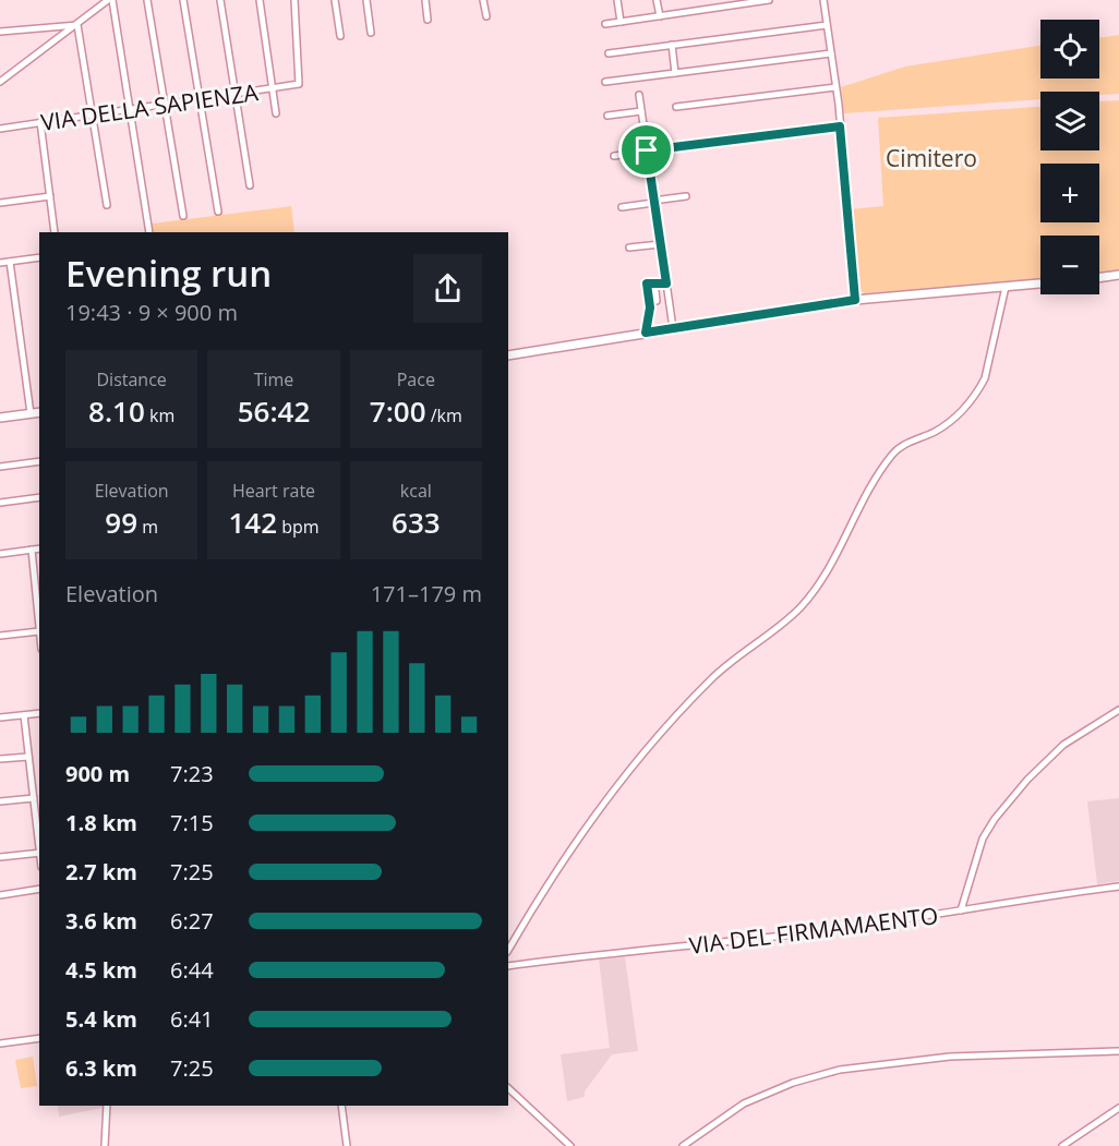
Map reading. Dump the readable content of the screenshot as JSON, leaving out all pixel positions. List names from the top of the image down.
{
  "streets": {
    "street": ["VIA DELLA SAPIENZA", "VIA DEL FIRMAMAENTO"]
  },
  "parks": ["Cimitero"],
  "page": {
    "map_buttons": ["+", "−"],
    "heading": ["Evening run", "19:43 · 9 × 900 m"],
    "stats": [
      ["Distance", "8.10 km"],
      ["Time", "56:42"],
      ["Pace", "7:00 /km"],
      ["Elevation", "99 m"],
      ["Heart rate", "142 bpm"],
      ["kcal", "633"]
    ],
    "chart": ["Elevation", "171–179 m"],
    "list": [
      {
        "name": "900 m",
        "note": "7:23"
      },
      {
        "name": "1.8 km",
        "note": "7:15"
      },
      {
        "name": "2.7 km",
        "note": "7:25"
      },
      {
        "name": "3.6 km",
        "note": "6:27"
      },
      {
        "name": "4.5 km",
        "note": "6:44"
      },
      {
        "name": "5.4 km",
        "note": "6:41"
      },
      {
        "name": "6.3 km",
        "note": "7:25"
      }
    ]
  }
}
